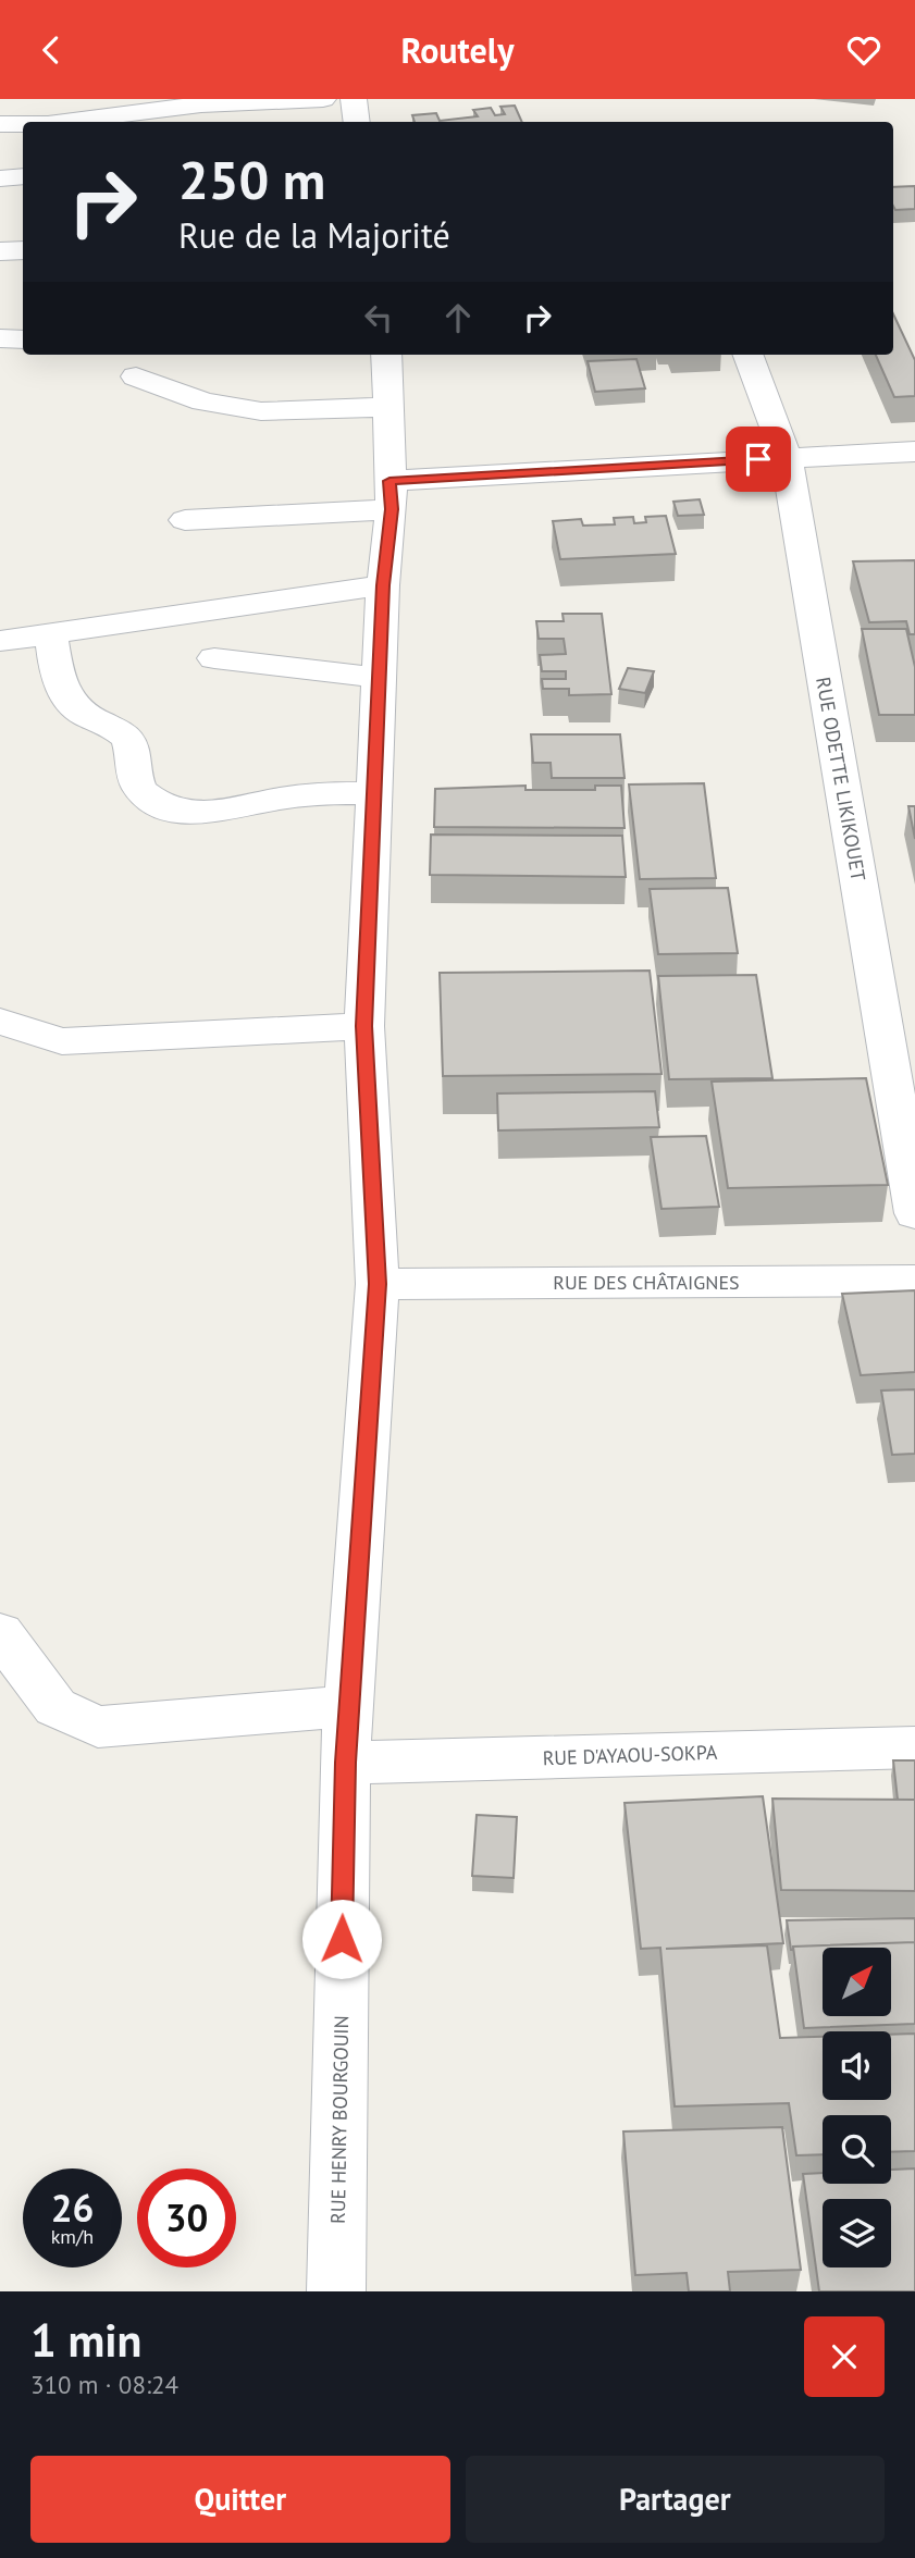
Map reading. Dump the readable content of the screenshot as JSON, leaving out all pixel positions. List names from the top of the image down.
{
  "streets": {
    "street": [
      "RUE ODETTE LIKIKOUET",
      "RUE DES CHÂTAIGNES",
      "RUE D'AYAOU-SOKPA",
      "RUE HENRY BOURGOUIN"
    ]
  },
  "crossings": [
    ["RUE DES CHÂTAIGNES", "RUE HENRY BOURGOUIN"],
    ["RUE D'AYAOU-SOKPA", "RUE HENRY BOURGOUIN"]
  ],
  "north": "top right",
  "page": {
    "header": "Routely",
    "turn": ["250 m", "Rue de la Majorité"],
    "speed": "26 km/h",
    "limit": "30",
    "heading": ["1 min", "310 m · 08:24"],
    "buttons": ["Quitter", "Partager"]
  }
}
